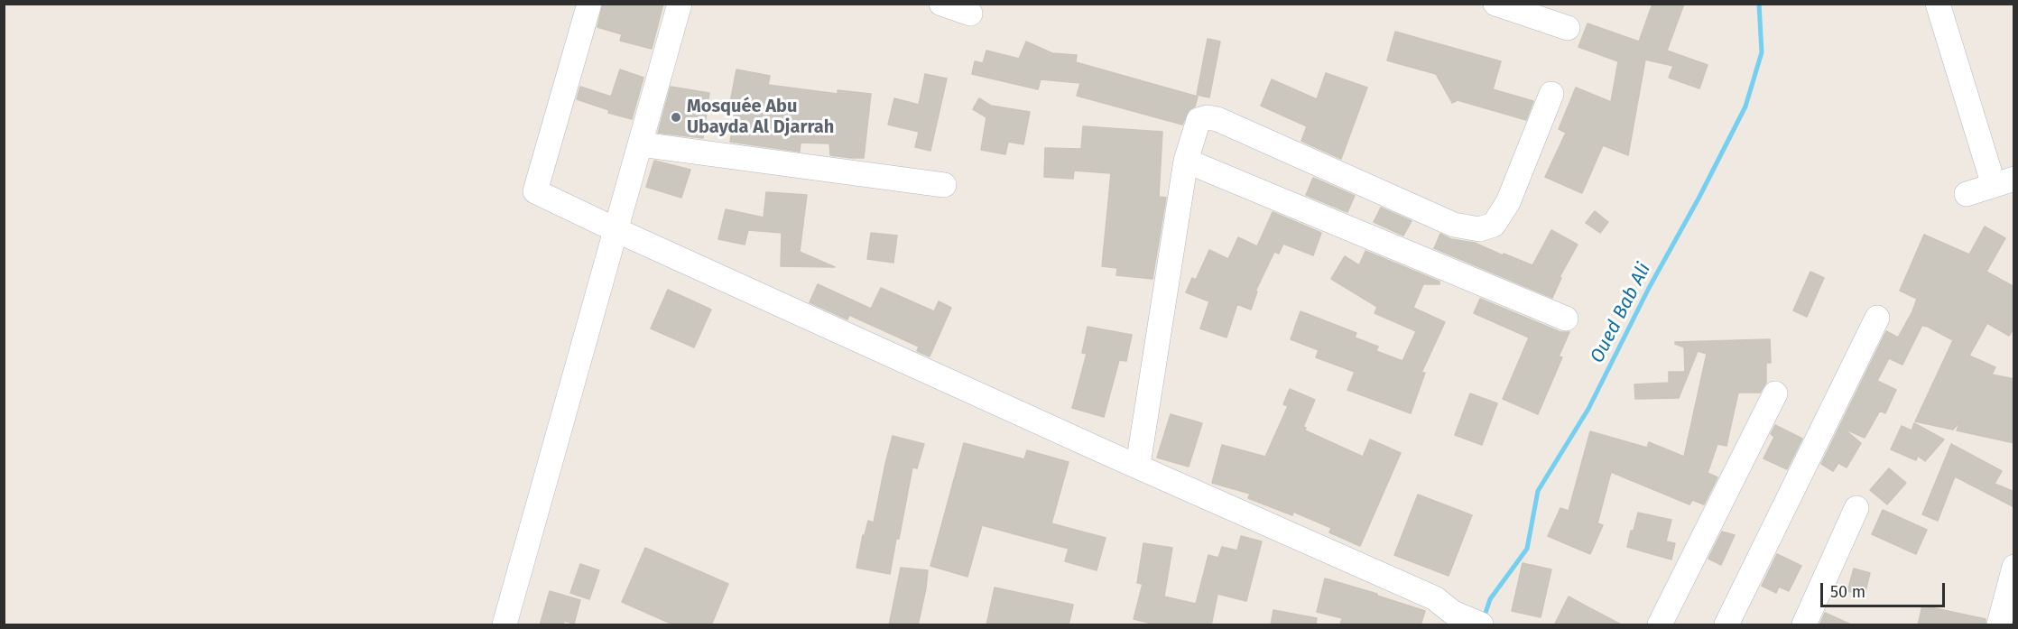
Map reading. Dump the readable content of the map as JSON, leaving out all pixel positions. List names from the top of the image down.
{
  "water": ["Oued Bab Ali"],
  "places": ["Mosquée Abu Ubayda Al Djarrah"],
  "scale_bar": "50 m"
}
